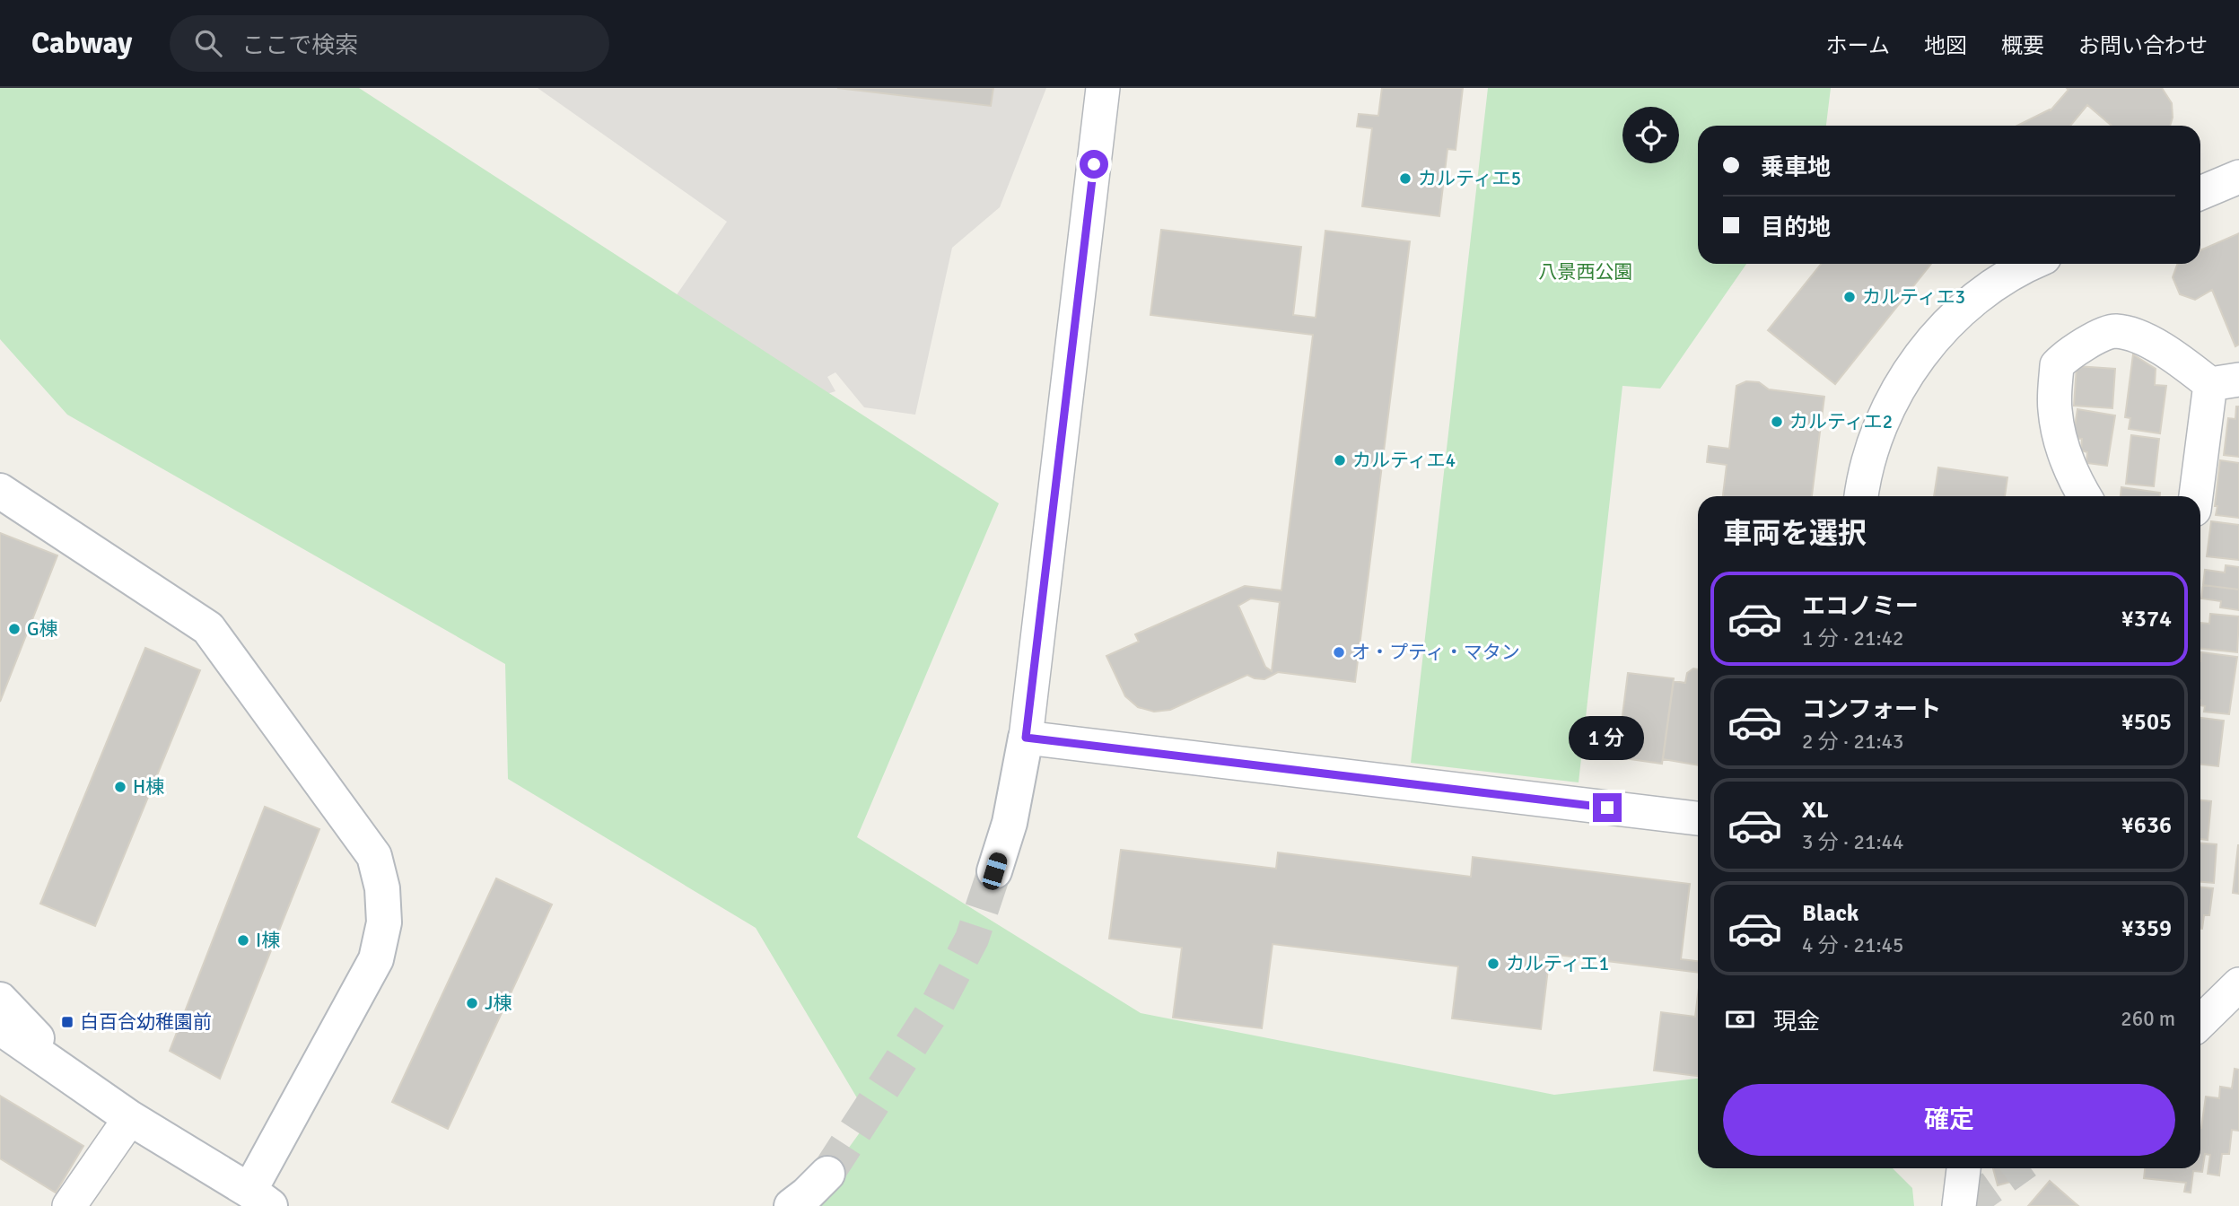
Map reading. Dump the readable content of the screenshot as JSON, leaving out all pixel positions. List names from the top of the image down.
{
  "parks": ["八景西公園"],
  "places": {
    "other": [
      "カルティエ5",
      "カルティエ3",
      "カルティエ2",
      "カルティエ4",
      "G棟",
      "オ・プティ・マタン",
      "H棟",
      "I棟",
      "カルティエ1",
      "J棟"
    ],
    "transit": ["白百合幼稚園前"]
  },
  "page": {
    "header": "Cabway",
    "search": "ここで検索",
    "nav": [
      "ホーム",
      "地図",
      "概要",
      "お問い合わせ"
    ],
    "banner": ["乗車地", "目的地"],
    "heading": "車両を選択",
    "list": [
      {
        "name": "エコノミー",
        "note": "1 分 · 21:42",
        "value": "¥374"
      },
      {
        "name": "コンフォート",
        "note": "2 分 · 21:43",
        "value": "¥505"
      },
      {
        "name": "XL",
        "note": "3 分 · 21:44",
        "value": "¥636"
      },
      {
        "name": "Black",
        "note": "4 分 · 21:45",
        "value": "¥359"
      }
    ],
    "bubble": "1 分",
    "pay": ["現金", "260 m"],
    "buttons": "確定"
  }
}
